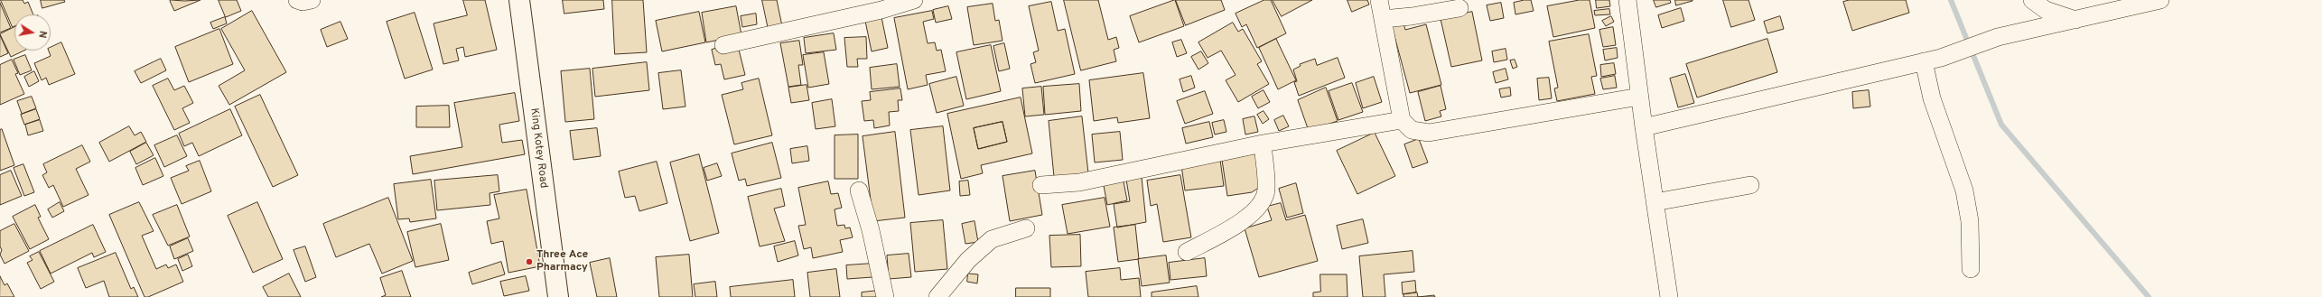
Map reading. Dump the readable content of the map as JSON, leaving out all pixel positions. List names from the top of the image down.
{
  "streets": {
    "street": ["King Kotey Road"]
  },
  "places": ["Three Ace Pharmacy"],
  "north": "right"
}
